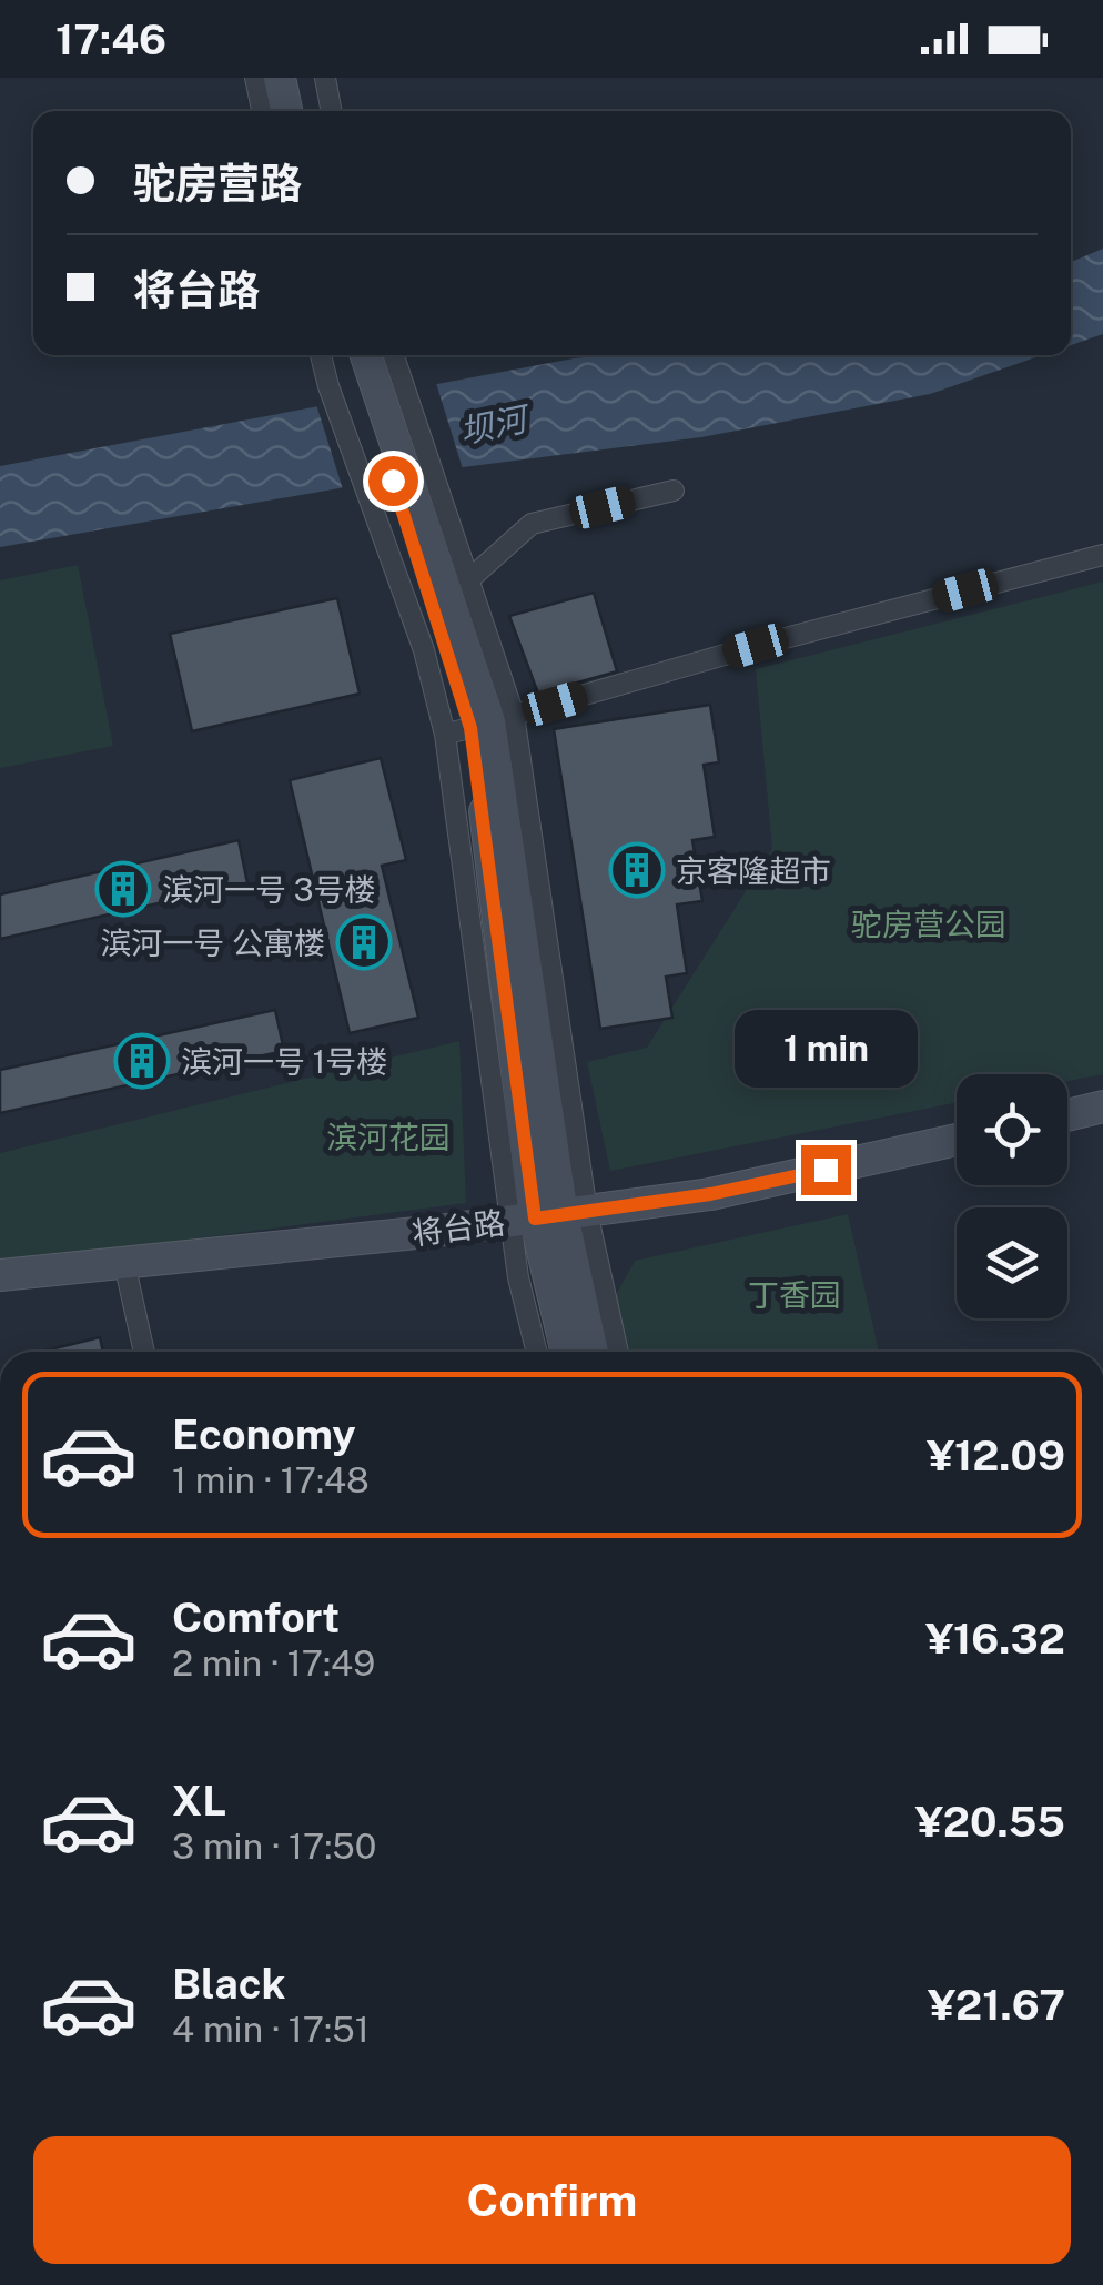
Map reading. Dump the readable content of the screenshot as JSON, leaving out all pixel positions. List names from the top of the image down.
{
  "streets": {
    "street": ["将台路"]
  },
  "water": ["坝河"],
  "parks": ["驼房营公园", "滨河花园", "丁香园"],
  "places": {
    "building": [
      "京客隆超市",
      "滨河一号 3号楼",
      "滨河一号 公寓楼",
      "滨河一号 1号楼"
    ]
  },
  "page": {
    "status": "17:46",
    "banner": ["驼房营路", "将台路"],
    "bubble": "1 min",
    "list": [
      {
        "name": "Economy",
        "note": "1 min · 17:48",
        "value": "¥12.09"
      },
      {
        "name": "Comfort",
        "note": "2 min · 17:49",
        "value": "¥16.32"
      },
      {
        "name": "XL",
        "note": "3 min · 17:50",
        "value": "¥20.55"
      },
      {
        "name": "Black",
        "note": "4 min · 17:51",
        "value": "¥21.67"
      }
    ],
    "buttons": "Confirm"
  }
}
